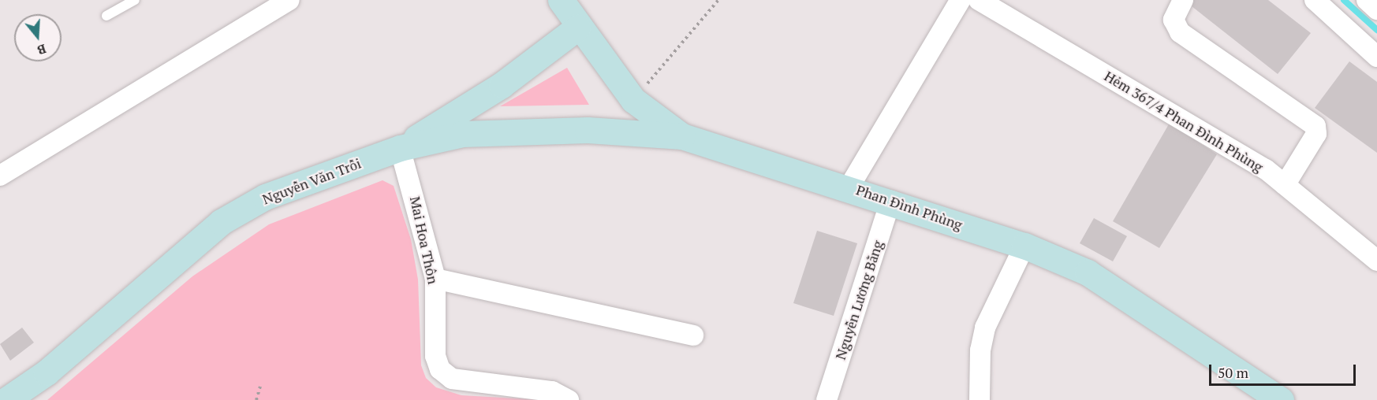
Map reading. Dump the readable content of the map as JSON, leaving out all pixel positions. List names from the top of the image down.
{
  "streets": {
    "street": [
      "Hẻm 367/4 Phan Đình Phùng",
      "Nguyễn Văn Trỗi",
      "Phan Đình Phùng",
      "Mai Hoa Thôn",
      "Nguyễn Lương Bằng"
    ]
  },
  "crossings": [
    ["Nguyễn Văn Trỗi", "Phan Đình Phùng"],
    ["Nguyễn Văn Trỗi", "Mai Hoa Thôn"],
    ["Phan Đình Phùng", "Nguyễn Lương Bằng"]
  ],
  "scale_bar": "50 m",
  "north": "bottom"
}
